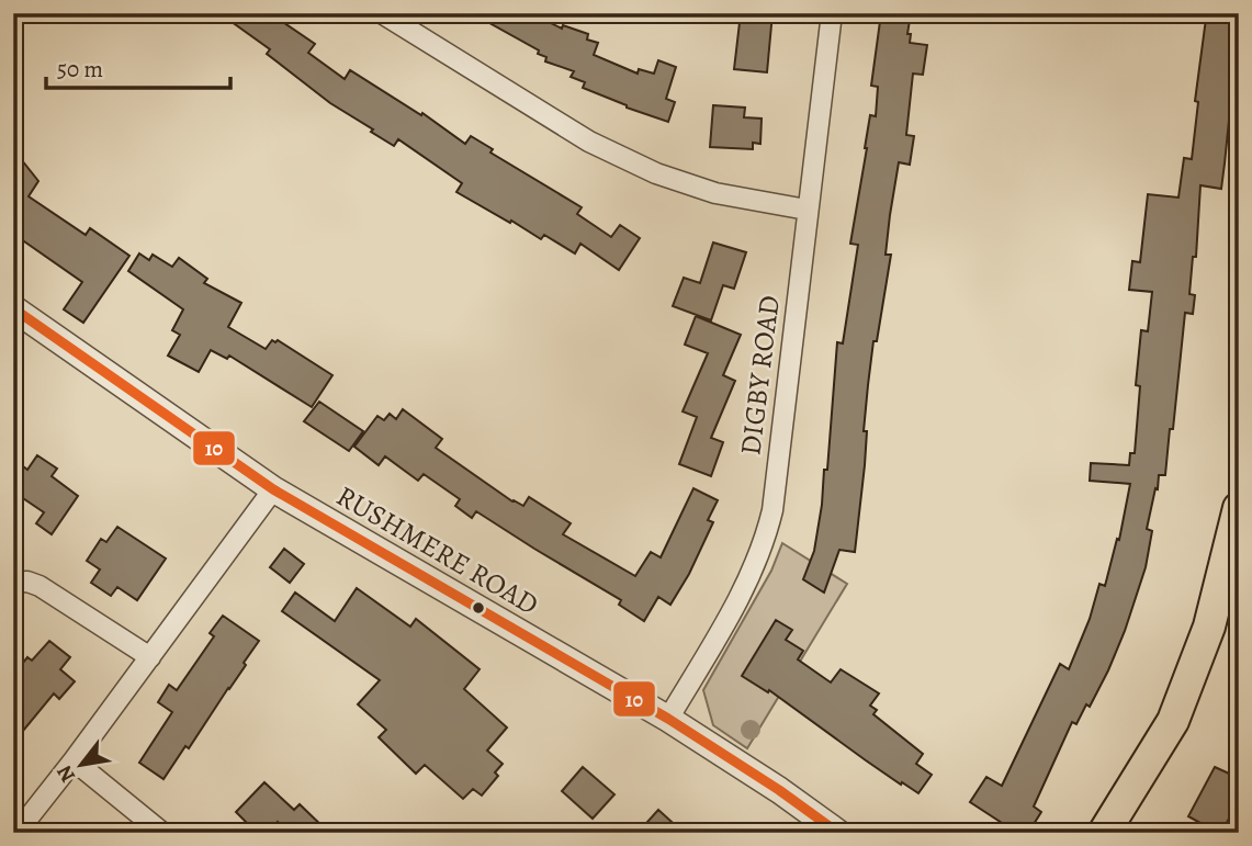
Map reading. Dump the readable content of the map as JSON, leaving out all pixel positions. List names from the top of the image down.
{
  "streets": {
    "street": ["DIGBY ROAD", "RUSHMERE ROAD"]
  },
  "crossings": [
    ["DIGBY ROAD", "RUSHMERE ROAD"]
  ],
  "lines": ["transit line 10"],
  "scale_bar": "50 m",
  "north": "bottom left"
}
